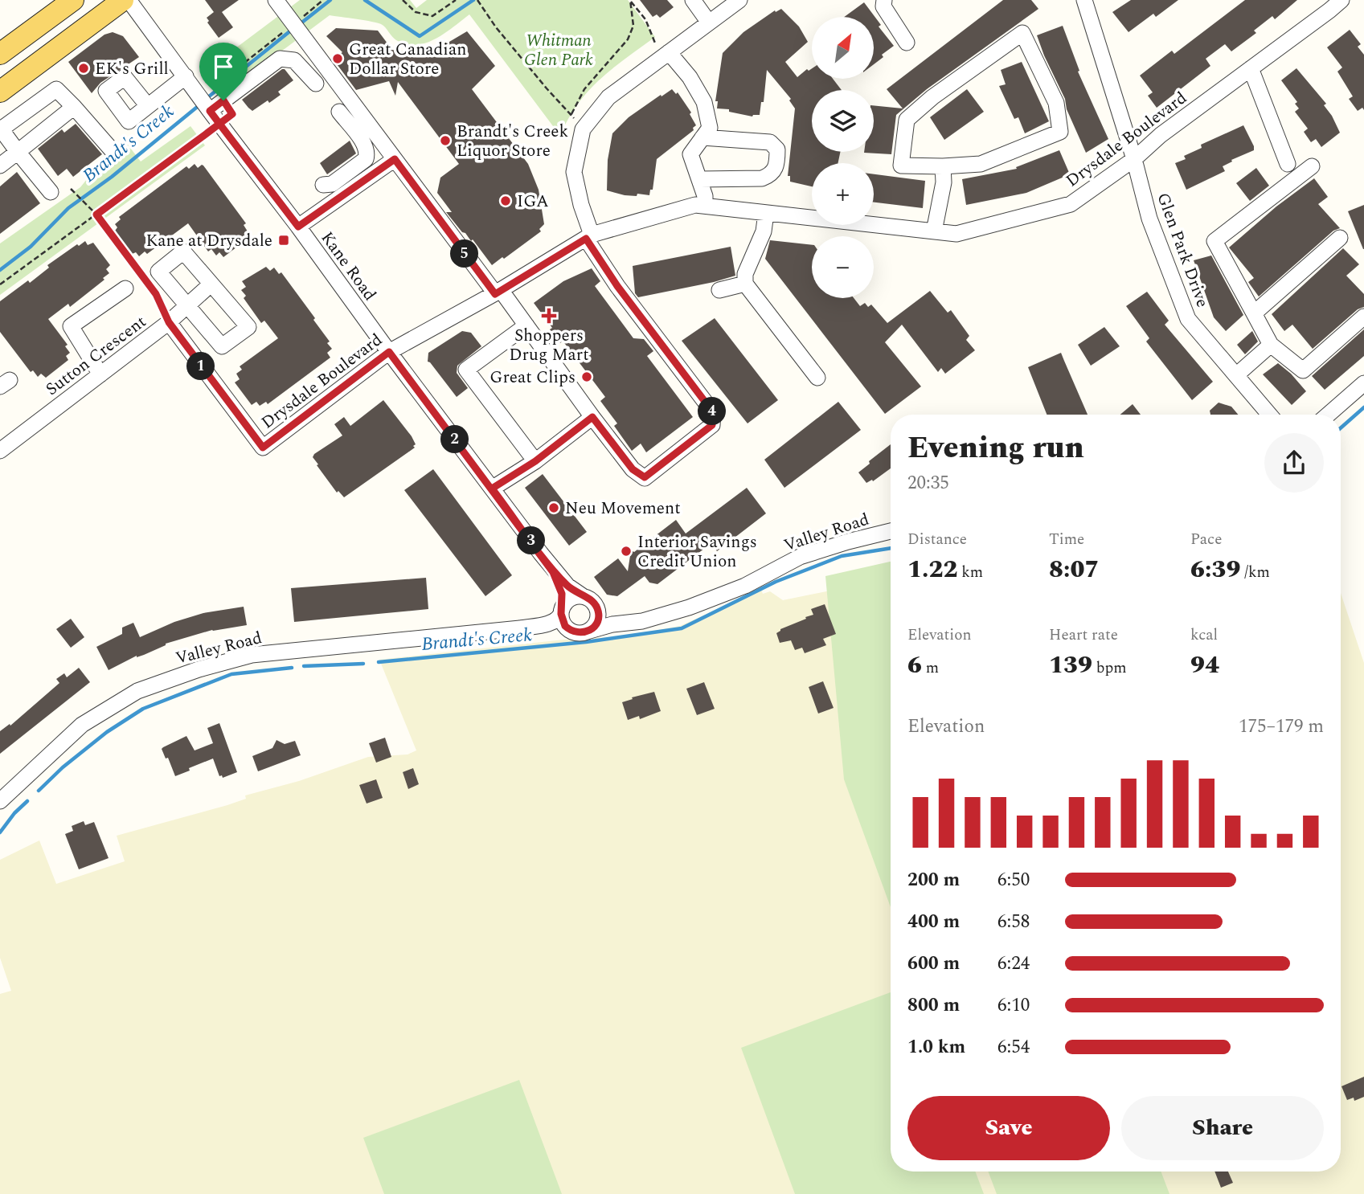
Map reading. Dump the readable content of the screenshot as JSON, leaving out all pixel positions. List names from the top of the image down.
{
  "streets": {
    "street": [
      "Drysdale Boulevard",
      "Glen Park Drive",
      "Kane Road",
      "Sutton Crescent",
      "Valley Road"
    ]
  },
  "crossings": [
    ["Drysdale Boulevard", "Glen Park Drive"],
    ["Drysdale Boulevard", "Kane Road"],
    ["Drysdale Boulevard", "Sutton Crescent"],
    ["Kane Road", "Valley Road"]
  ],
  "water": ["Brandt's Creek"],
  "parks": ["Whitman Glen Park"],
  "places": {
    "other": [
      "Great Canadian Dollar Store",
      "EK's Grill",
      "Brandt's Creek Liquor Store",
      "IGA",
      "Great Clips",
      "Neu Movement",
      "Interior Savings Credit Union"
    ],
    "transit": ["Kane at Drysdale"],
    "health": ["Shoppers Drug Mart"]
  },
  "north": "top right",
  "page": {
    "map_buttons": ["+", "−"],
    "pins": [
      "5",
      "1",
      "4",
      "2",
      "3"
    ],
    "heading": ["Evening run", "20:35"],
    "stats": [
      ["Distance", "1.22 km"],
      ["Time", "8:07"],
      ["Pace", "6:39 /km"],
      ["Elevation", "6 m"],
      ["Heart rate", "139 bpm"],
      ["kcal", "94"]
    ],
    "chart": ["Elevation", "175–179 m"],
    "list": [
      {
        "name": "200 m",
        "note": "6:50"
      },
      {
        "name": "400 m",
        "note": "6:58"
      },
      {
        "name": "600 m",
        "note": "6:24"
      },
      {
        "name": "800 m",
        "note": "6:10"
      },
      {
        "name": "1.0 km",
        "note": "6:54"
      }
    ],
    "buttons": ["Save", "Share"]
  }
}
